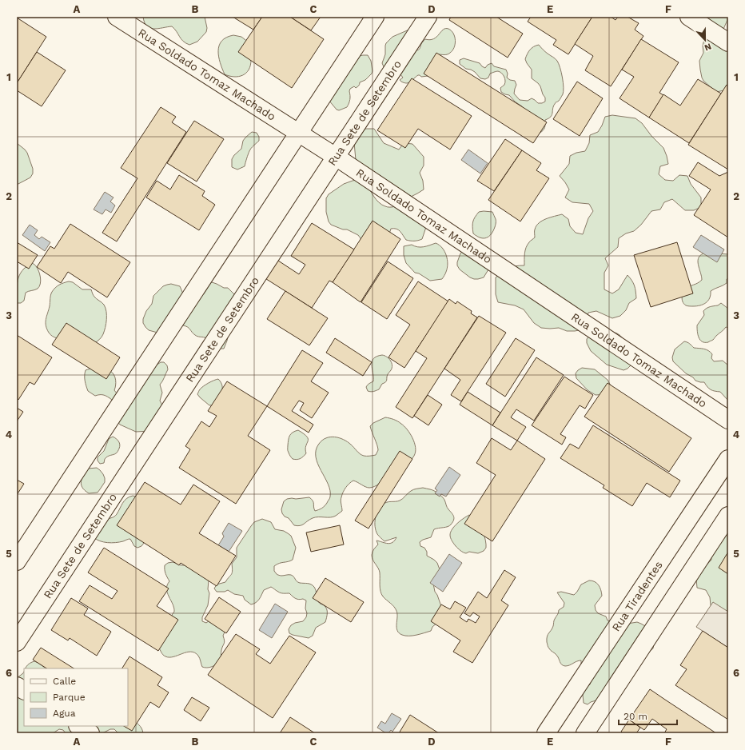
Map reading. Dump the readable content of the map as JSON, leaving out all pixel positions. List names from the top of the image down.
{
  "streets": {
    "main road": ["Rua Soldado Tomaz Machado", "Rua Sete de Setembro", "Rua Tiradentes"]
  },
  "crossings": [
    ["Rua Soldado Tomaz Machado", "Rua Sete de Setembro"]
  ],
  "legend": ["Calle", "Parque", "Agua"],
  "scale_bar": "20 m",
  "north": "bottom",
  "grid": {
    "columns": [
      "A",
      "B",
      "C",
      "D",
      "E",
      "F"
    ],
    "rows": [
      "1",
      "2",
      "3",
      "4",
      "5",
      "6"
    ]
  }
}
